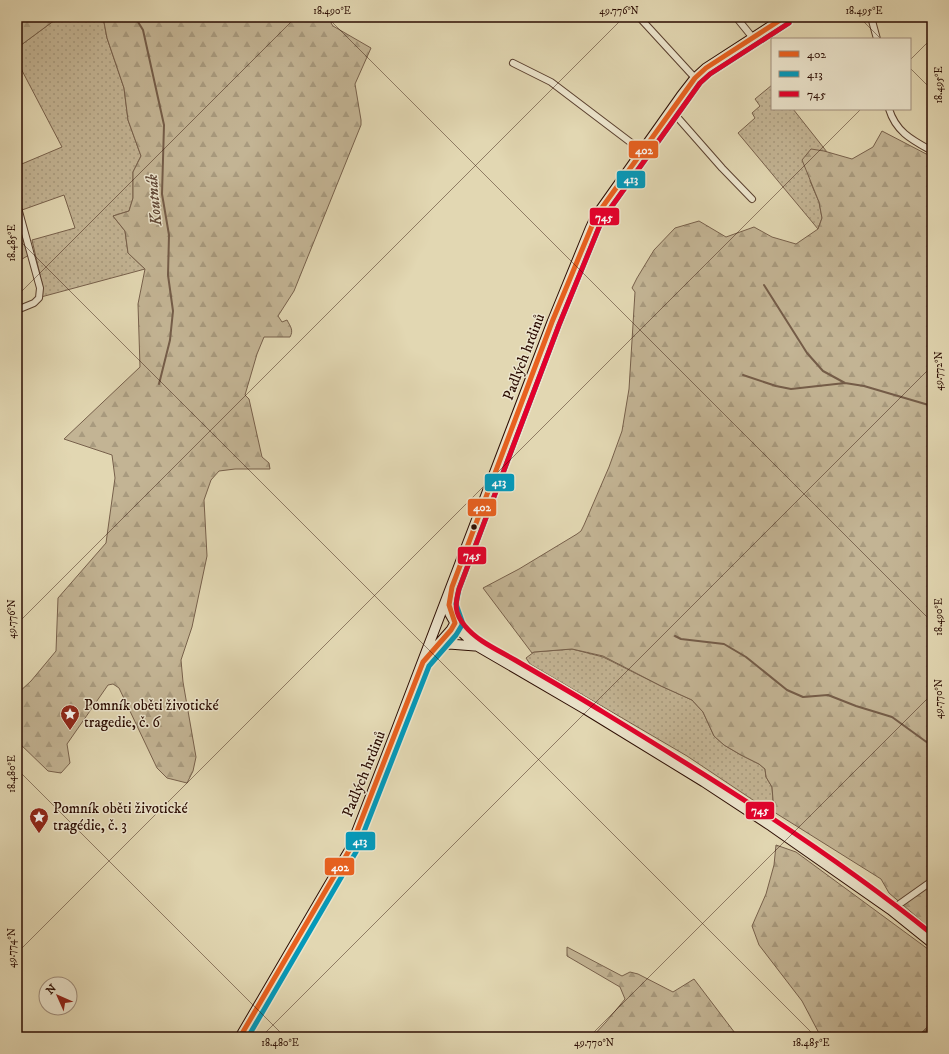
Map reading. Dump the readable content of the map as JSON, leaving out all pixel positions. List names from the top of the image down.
{
  "streets": {
    "main road": ["Padlých hrdinů"]
  },
  "water": ["Koutnák"],
  "places": {
    "place": ["Pomník oběti životické tragedie, č. 6", "Pomník oběti životické tragédie, č. 3"]
  },
  "lines": ["transit line 402", "transit line 413", "transit line 745"],
  "legend": ["402", "413", "745"],
  "north": "top left",
  "coordinates": [
    "18.490°E",
    "49.776°N",
    "18.495°E",
    "18.485°E",
    "49.772°N",
    "49.770°N",
    "18.480°E",
    "49.774°N"
  ]
}
